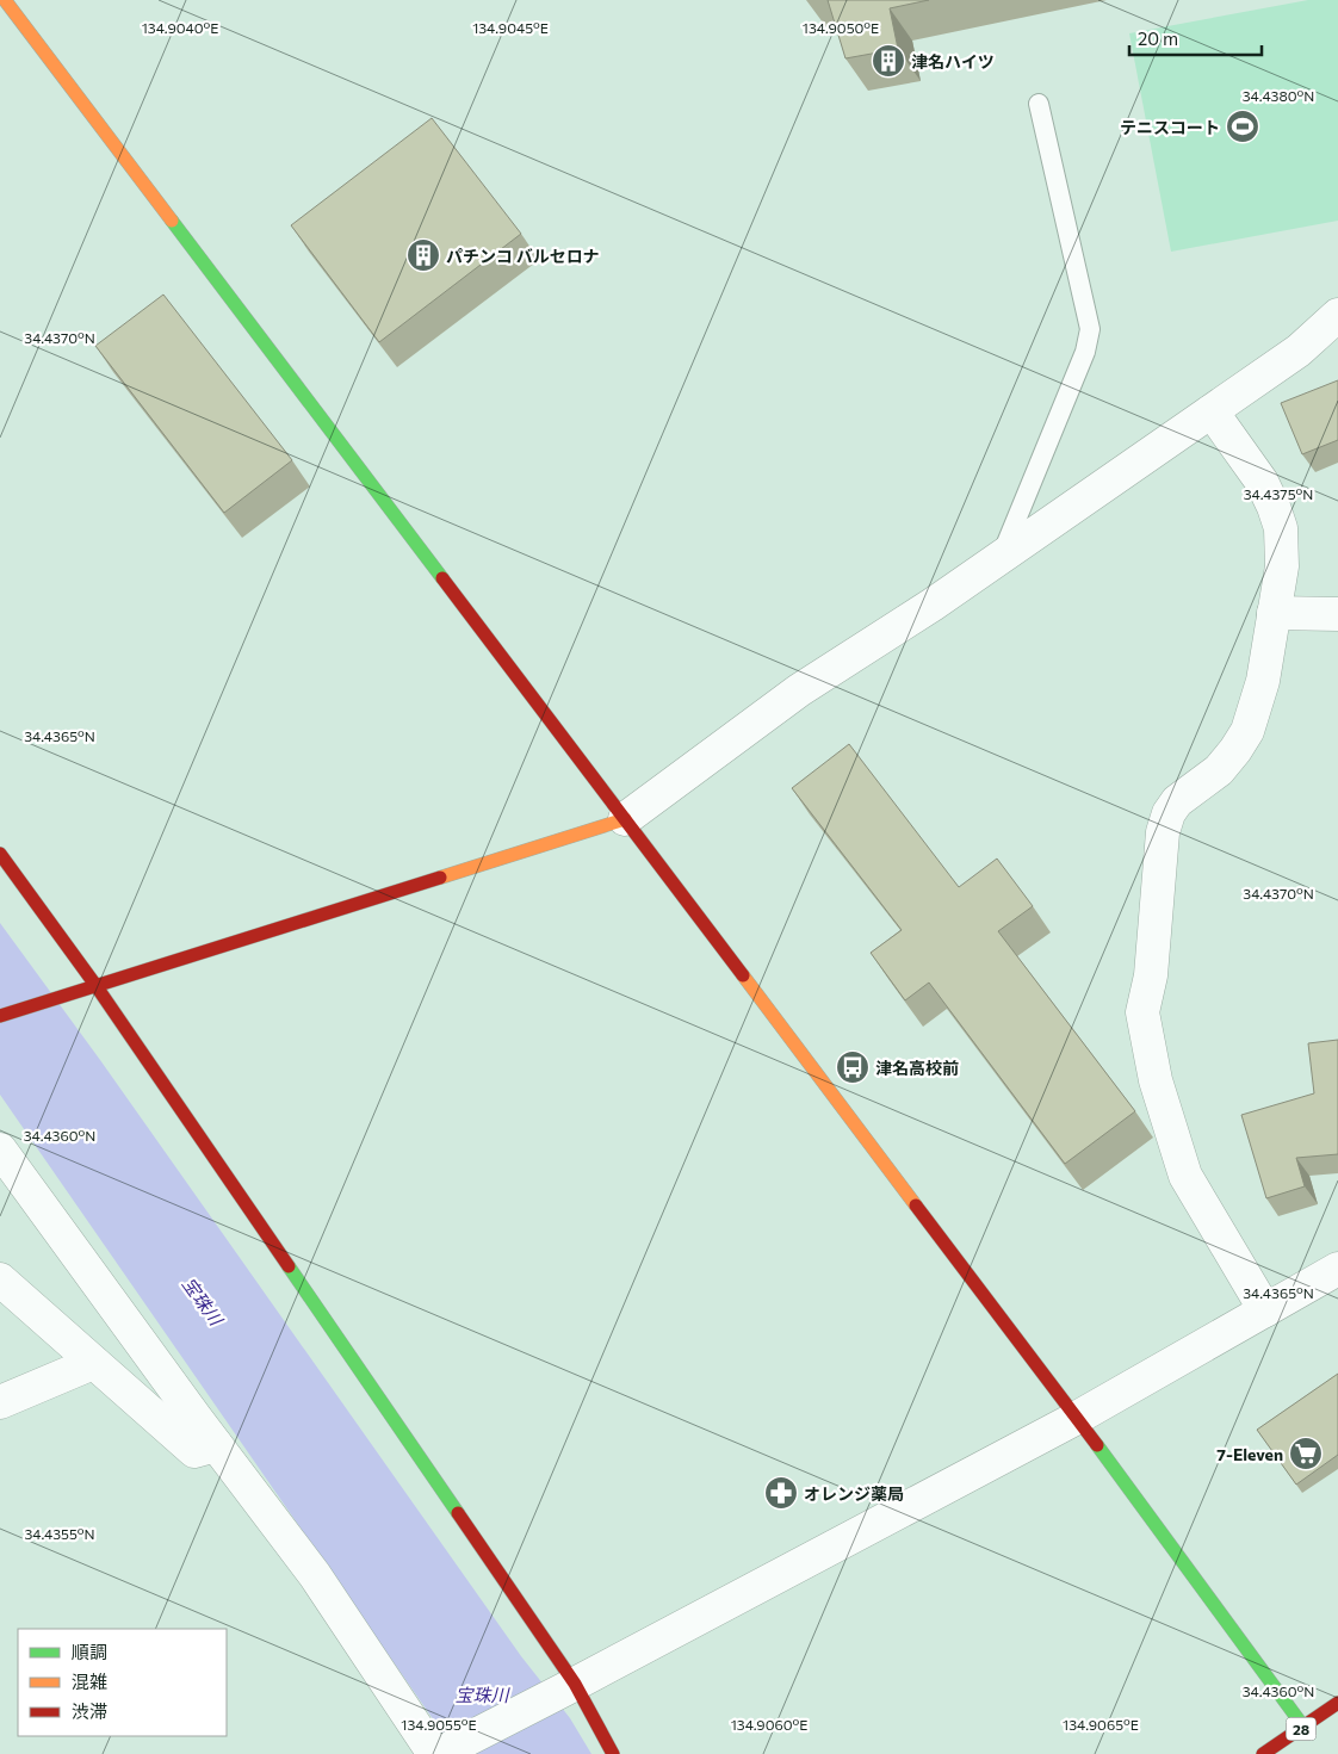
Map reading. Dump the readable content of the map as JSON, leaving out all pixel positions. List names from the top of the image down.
{
  "streets": {
    "main road": ["28"]
  },
  "water": ["宝珠川"],
  "places": {
    "building": ["津名ハイツ", "パチンコ バルセロナ"],
    "sports": ["テニスコート"],
    "bus stop": ["津名高校前"],
    "supermarket": ["7-Eleven"],
    "pharmacy": ["オレンジ薬局"]
  },
  "legend": ["順調", "混雑", "渋滞"],
  "scale_bar": "20 m",
  "coordinates": [
    "134.9040°E",
    "134.9045°E",
    "134.9050°E",
    "34.4380°N",
    "34.4370°N",
    "34.4375°N",
    "34.4365°N",
    "34.4360°N",
    "34.4355°N",
    "134.9055°E",
    "134.9060°E",
    "134.9065°E"
  ]
}
